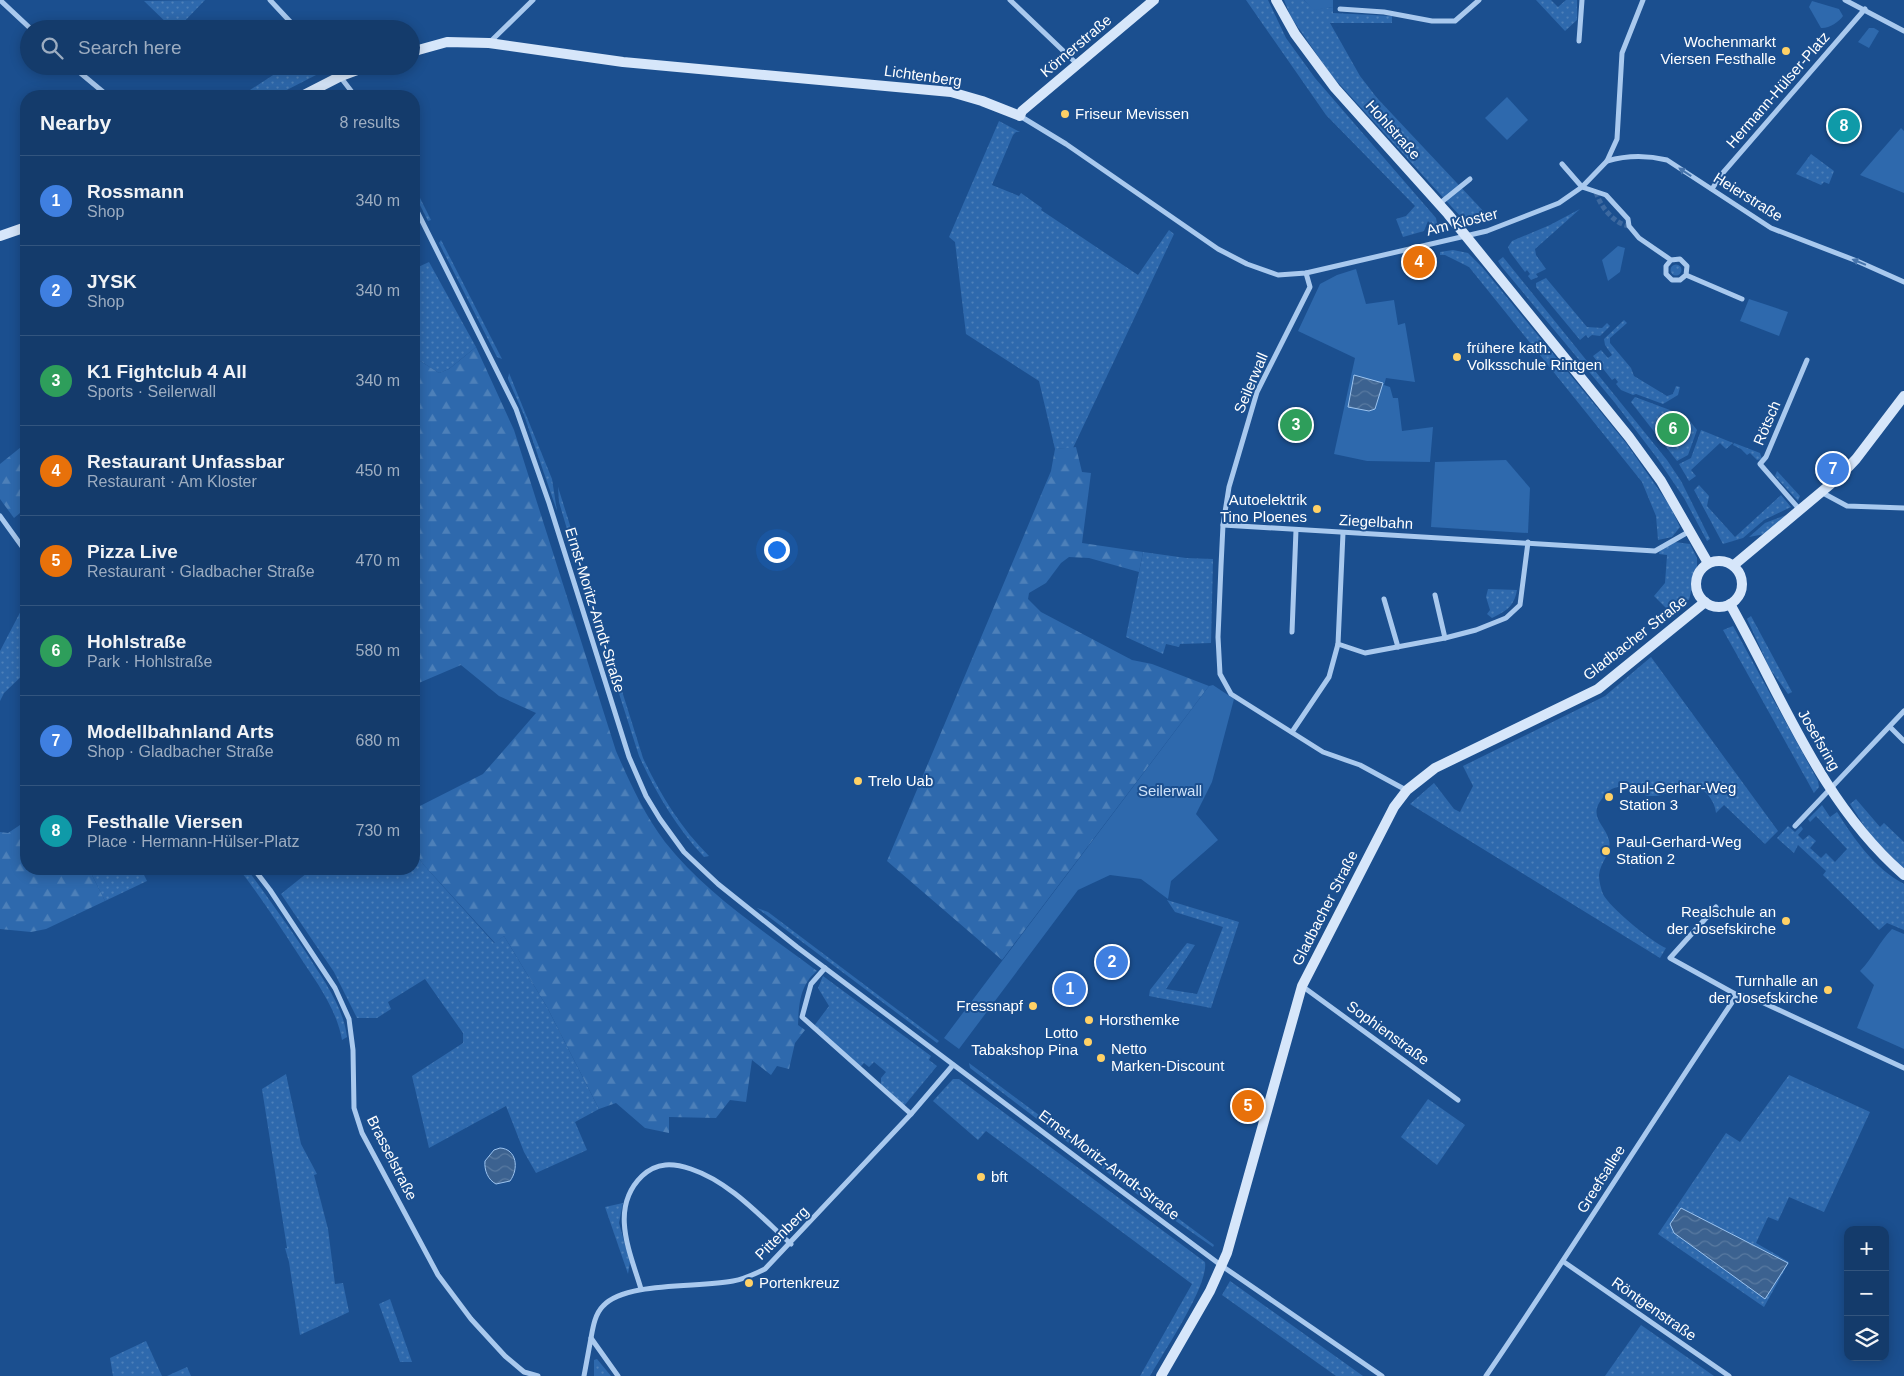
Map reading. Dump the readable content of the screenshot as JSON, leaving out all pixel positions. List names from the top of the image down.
{
  "streets": {
    "main road": [
      "Körnerstraße",
      "Lichtenberg",
      "Hohlstraße",
      "Gladbacher Straße",
      "Josefsring"
    ],
    "street": [
      "Hermann-Hülser-Platz",
      "Heierstraße",
      "Am Kloster",
      "Seilerwall",
      "Rötsch",
      "Ziegelbahn",
      "Ernst-Moritz-Arndt-Straße",
      "Sophienstraße",
      "Brasselstraße",
      "Greefsallee",
      "Pittenberg",
      "Röntgenstraße"
    ]
  },
  "crossings": [
    ["Körnerstraße", "Lichtenberg"],
    ["Lichtenberg", "Am Kloster"],
    ["Lichtenberg", "Seilerwall"],
    ["Hermann-Hülser-Platz", "Heierstraße"],
    ["Hohlstraße", "Am Kloster"],
    ["Hohlstraße", "Ziegelbahn"],
    ["Hohlstraße", "Gladbacher Straße"],
    ["Hohlstraße", "Josefsring"],
    ["Heierstraße", "Am Kloster"],
    ["Am Kloster", "Seilerwall"],
    ["Seilerwall", "Ziegelbahn"],
    ["Seilerwall", "Gladbacher Straße"],
    ["Ernst-Moritz-Arndt-Straße", "Gladbacher Straße"],
    ["Ernst-Moritz-Arndt-Straße", "Pittenberg"],
    ["Gladbacher Straße", "Josefsring"],
    ["Gladbacher Straße", "Sophienstraße"],
    ["Greefsallee", "Röntgenstraße"]
  ],
  "one_way": ["Heierstraße"],
  "parks": ["Seilerwall"],
  "places": [
    "Wochenmarkt Viersen Festhalle",
    "Friseur Mevissen",
    "frühere kath. Volksschule Rintgen",
    "Autoelektrik Tino Ploenes",
    "Trelo Uab",
    "Paul-Gerhar-Weg Station 3",
    "Paul-Gerhard-Weg Station 2",
    "Realschule an der Josefskirche",
    "Turnhalle an der Josefskirche",
    "Fressnapf",
    "Horsthemke",
    "Lotto Tabakshop Pina",
    "Netto Marken-Discount",
    "bft",
    "Portenkreuz"
  ],
  "page": {
    "search": "Search here",
    "heading": ["Nearby", "8 results"],
    "pins": [
      "8",
      "4",
      "3",
      "6",
      "7",
      "2",
      "1",
      "5"
    ],
    "list": [
      {
        "mark": "1",
        "name": "Rossmann",
        "note": "Shop",
        "value": "340 m"
      },
      {
        "mark": "2",
        "name": "JYSK",
        "note": "Shop",
        "value": "340 m"
      },
      {
        "mark": "3",
        "name": "K1 Fightclub 4 All",
        "note": "Sports · Seilerwall",
        "value": "340 m"
      },
      {
        "mark": "4",
        "name": "Restaurant Unfassbar",
        "note": "Restaurant · Am Kloster",
        "value": "450 m"
      },
      {
        "mark": "5",
        "name": "Pizza Live",
        "note": "Restaurant · Gladbacher Straße",
        "value": "470 m"
      },
      {
        "mark": "6",
        "name": "Hohlstraße",
        "note": "Park · Hohlstraße",
        "value": "580 m"
      },
      {
        "mark": "7",
        "name": "Modellbahnland Arts",
        "note": "Shop · Gladbacher Straße",
        "value": "680 m"
      },
      {
        "mark": "8",
        "name": "Festhalle Viersen",
        "note": "Place · Hermann-Hülser-Platz",
        "value": "730 m"
      }
    ],
    "map_buttons": ["+", "−"]
  }
}
